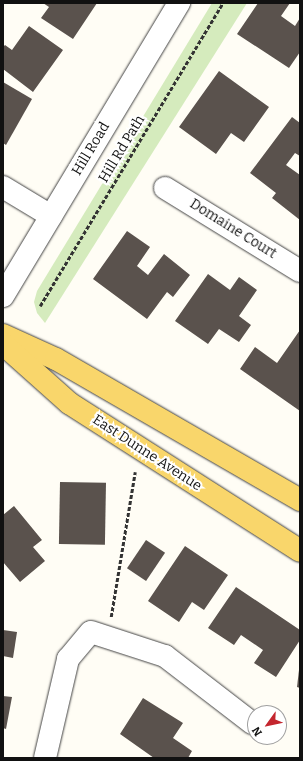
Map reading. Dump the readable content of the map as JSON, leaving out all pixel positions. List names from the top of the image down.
{
  "streets": {
    "main road": ["East Dunne Avenue"],
    "street": ["Hill Road", "Domaine Court"],
    "path": ["Hill Rd Path"]
  },
  "north": "bottom left"
}
